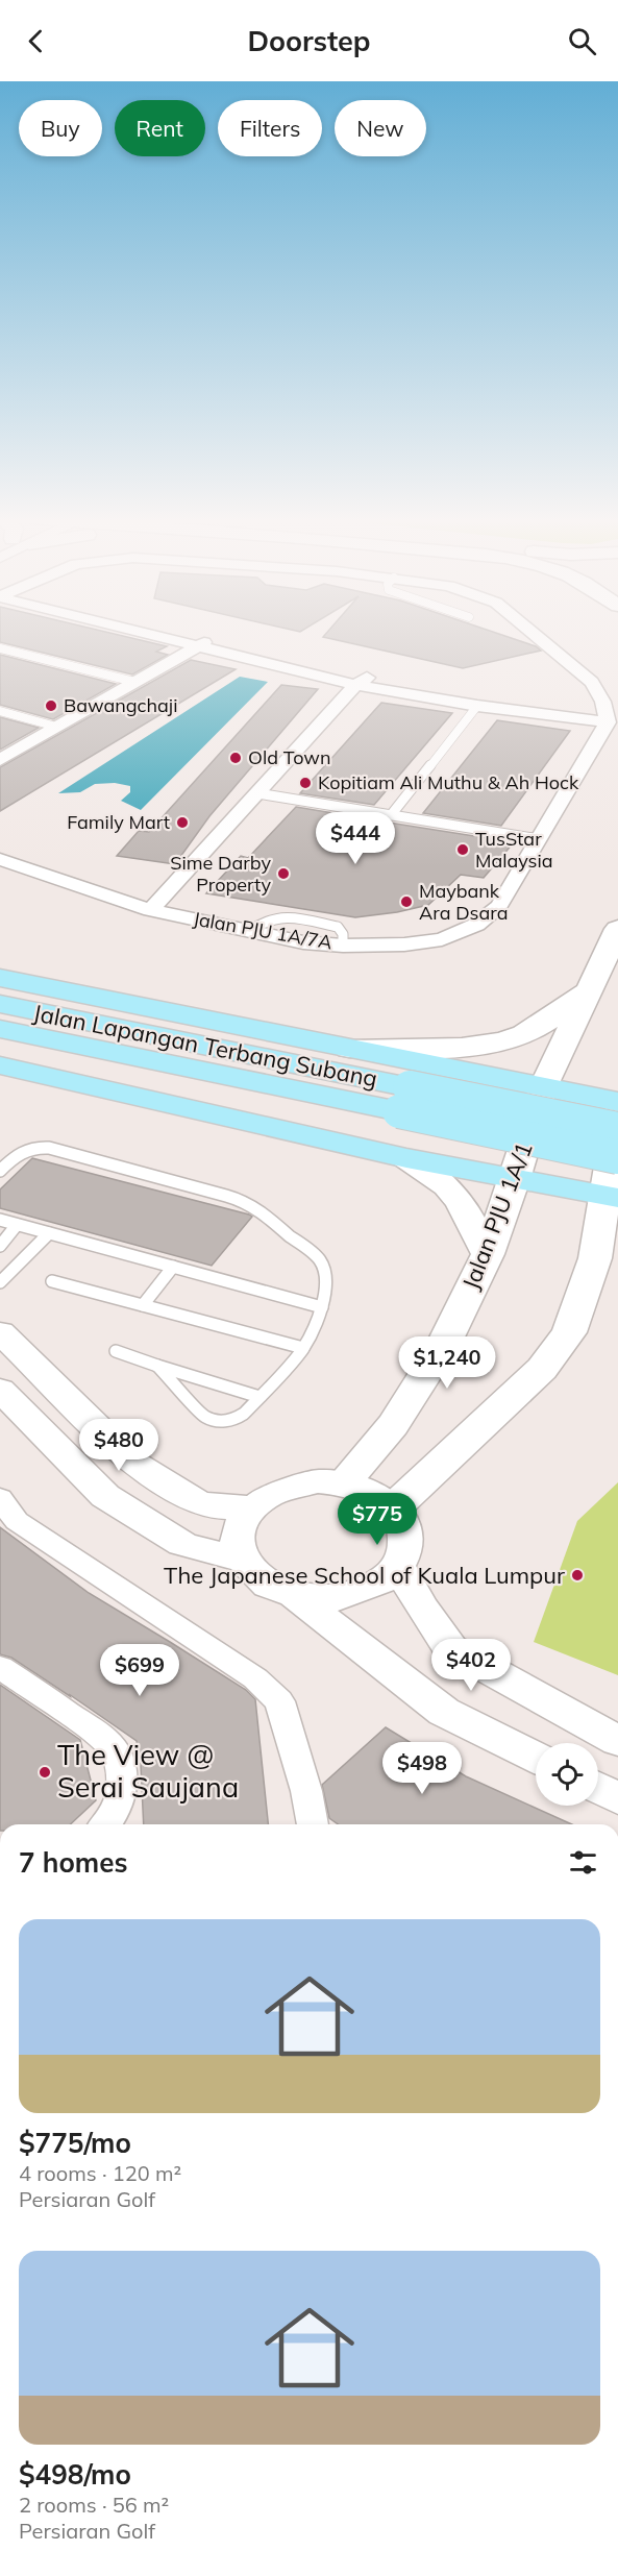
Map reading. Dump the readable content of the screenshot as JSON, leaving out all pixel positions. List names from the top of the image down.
{
  "streets": {
    "main road": ["Jalan Lapangan Terbang Subang", "Jalan PJU 1A/1"],
    "street": ["Jalan PJU 1A/7A"]
  },
  "places": [
    "Bawangchaji",
    "Old Town",
    "Kopitiam Ali Muthu & Ah Hock",
    "Family Mart",
    "TusStar Malaysia",
    "Sime Darby Property",
    "Maybank Ara Dsara",
    "The Japanese School of Kuala Lumpur",
    "The View @ Serai Saujana"
  ],
  "page": {
    "header": "Doorstep",
    "chip": [
      "Buy",
      "Rent",
      "Filters",
      "New"
    ],
    "price": [
      "$444",
      "$1,240",
      "$480",
      "$775",
      "$402",
      "$699",
      "$498"
    ],
    "heading": "7 homes",
    "list": [
      {
        "name": "$775/mo",
        "note": "4 rooms · 120 m² · Persiaran Golf"
      },
      {
        "name": "$498/mo",
        "note": "2 rooms · 56 m² · Persiaran Golf"
      }
    ]
  }
}
